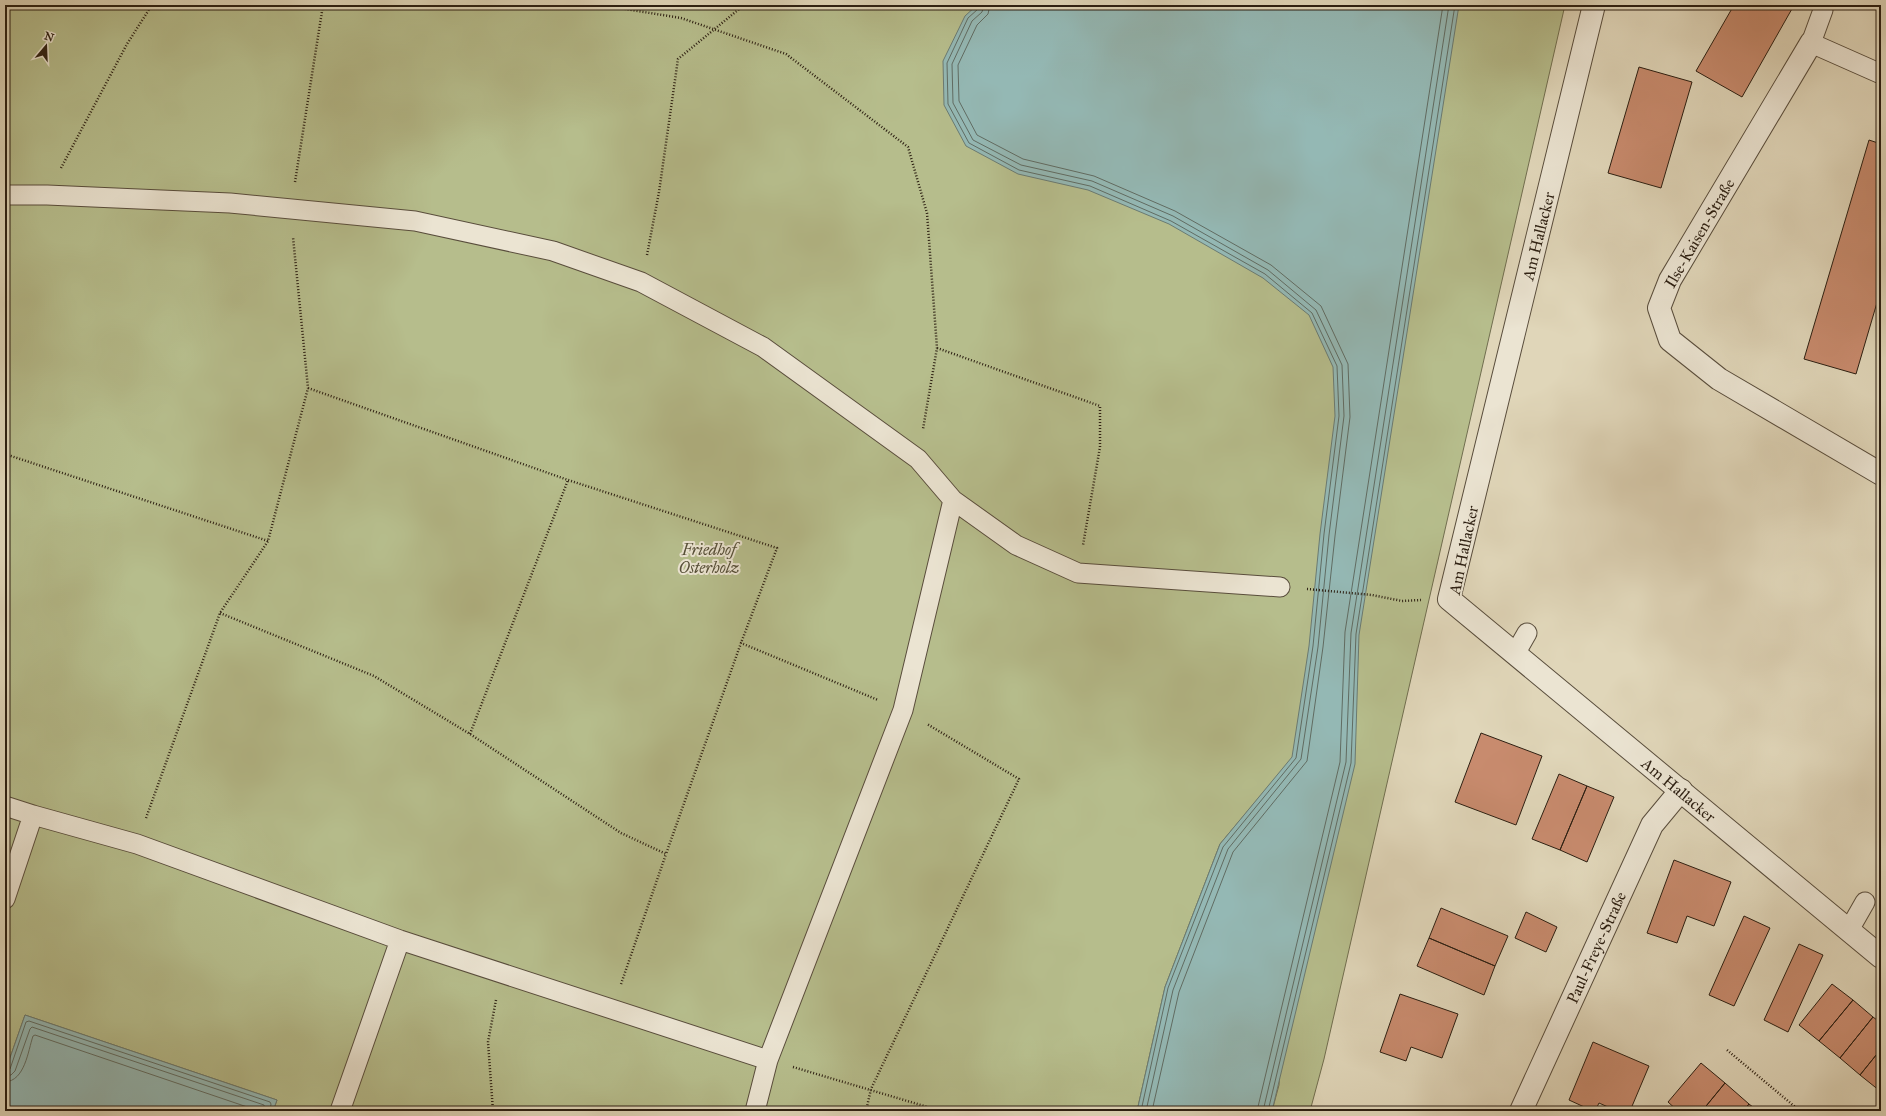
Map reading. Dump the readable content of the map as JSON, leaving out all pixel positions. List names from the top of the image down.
{
  "streets": {
    "street": ["Ilse-Kaisen-Straße", "Am Hallacker", "Paul-Freye-Straße"]
  },
  "crossings": [
    ["Am Hallacker", "Paul-Freye-Straße"]
  ],
  "parks": ["Friedhof Osterholz"],
  "north": "top"
}
